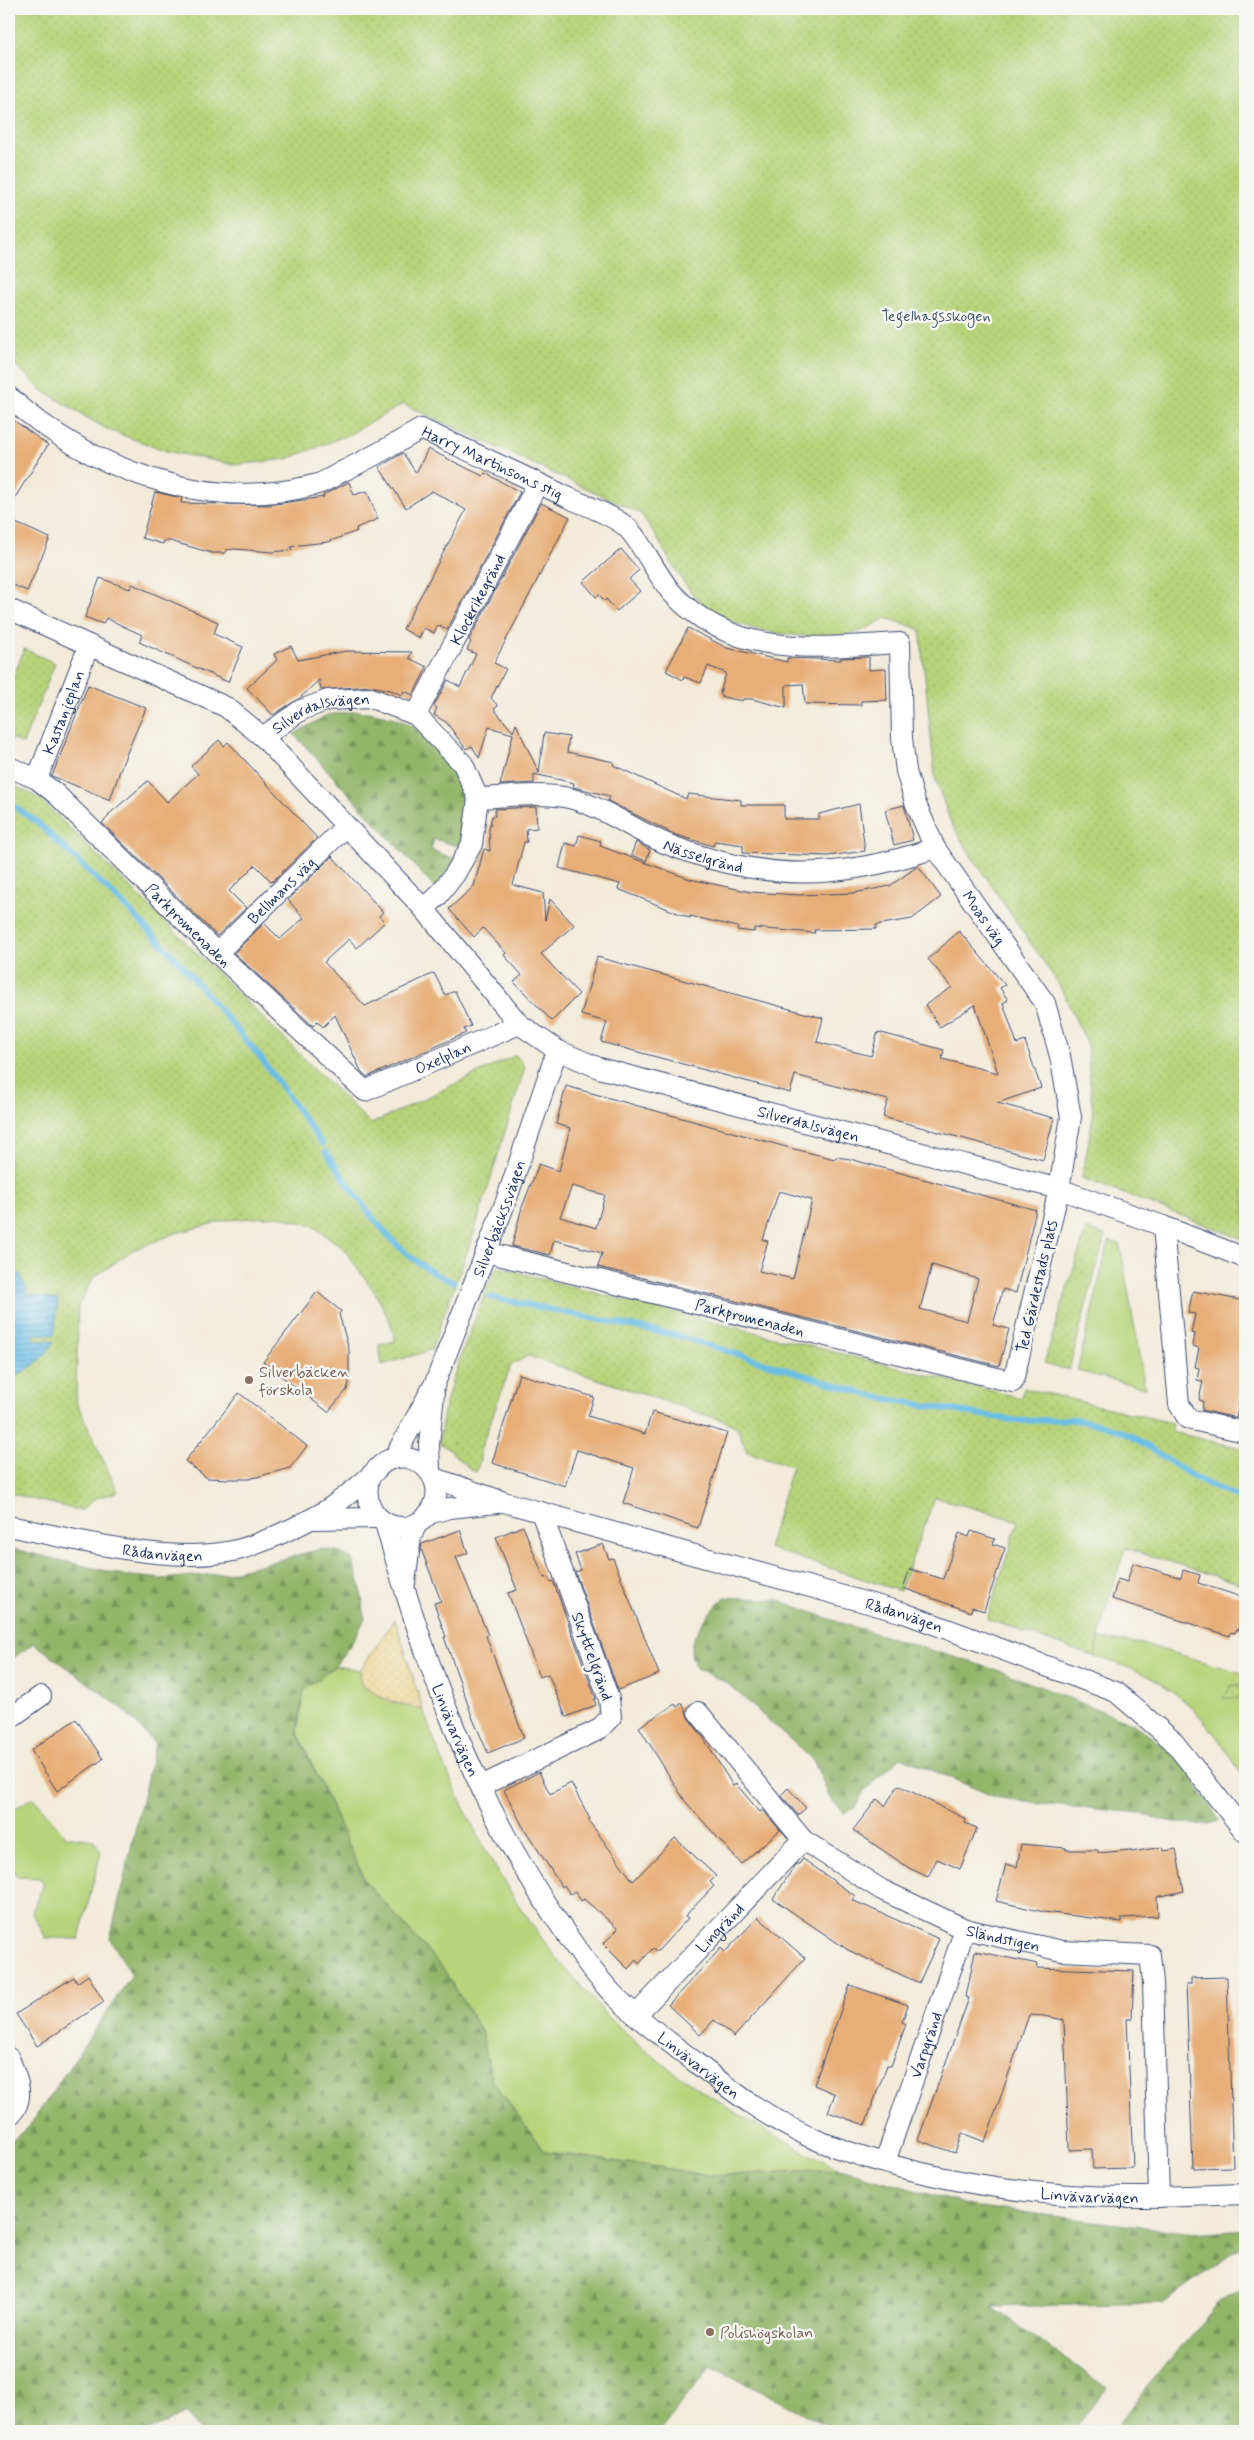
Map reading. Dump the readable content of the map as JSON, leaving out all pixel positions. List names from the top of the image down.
{
  "streets": {
    "street": [
      "Harry Martinsons stig",
      "Klockrikegränd",
      "Kastanjeplan",
      "Silverdalsvägen",
      "Nässelgränd",
      "Bellmans väg",
      "Moas väg",
      "Parkpromenaden",
      "Oxelplan",
      "Silverbäckssvägen",
      "Ted Gärdestads plats",
      "Rådanvägen",
      "Skyttelgränd",
      "Linvävarvägen",
      "Lingränd",
      "Sländstigen",
      "Varpgränd"
    ]
  },
  "crossings": [
    ["Harry Martinsons stig", "Klockrikegränd"],
    ["Harry Martinsons stig", "Moas väg"],
    ["Klockrikegränd", "Silverdalsvägen"],
    ["Kastanjeplan", "Silverdalsvägen"],
    ["Kastanjeplan", "Parkpromenaden"],
    ["Silverdalsvägen", "Nässelgränd"],
    ["Silverdalsvägen", "Bellmans väg"],
    ["Silverdalsvägen", "Moas väg"],
    ["Silverdalsvägen", "Oxelplan"],
    ["Silverdalsvägen", "Silverbäckssvägen"],
    ["Silverdalsvägen", "Ted Gärdestads plats"],
    ["Nässelgränd", "Moas väg"],
    ["Bellmans väg", "Parkpromenaden"],
    ["Moas väg", "Ted Gärdestads plats"],
    ["Parkpromenaden", "Oxelplan"],
    ["Parkpromenaden", "Silverbäckssvägen"],
    ["Parkpromenaden", "Ted Gärdestads plats"],
    ["Silverbäckssvägen", "Rådanvägen"],
    ["Silverbäckssvägen", "Linvävarvägen"],
    ["Rådanvägen", "Skyttelgränd"],
    ["Rådanvägen", "Linvävarvägen"],
    ["Skyttelgränd", "Linvävarvägen"],
    ["Linvävarvägen", "Lingränd"],
    ["Linvävarvägen", "Sländstigen"],
    ["Linvävarvägen", "Varpgränd"],
    ["Lingränd", "Sländstigen"],
    ["Sländstigen", "Varpgränd"]
  ],
  "parks": ["Tegelhagsskogen"],
  "places": ["Silverbäcken förskola", "Polishögskolan"]
}
